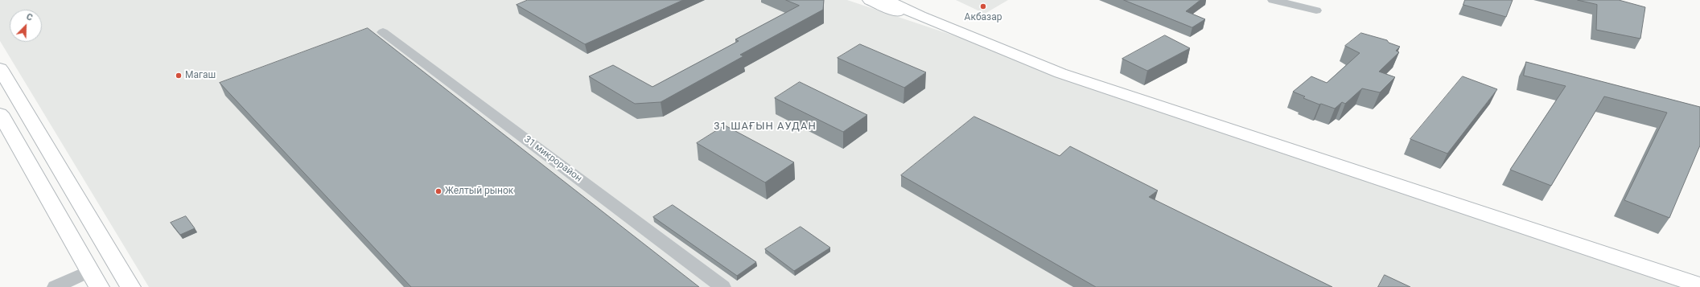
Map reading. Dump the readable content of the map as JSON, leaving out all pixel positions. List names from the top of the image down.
{
  "streets": {
    "street": ["31 микрорайон"]
  },
  "districts": ["31 ШАҒЫН АУДАН"],
  "places": ["Акбазар", "Магаш", "Желтый рынок"],
  "north": "top right"
}
